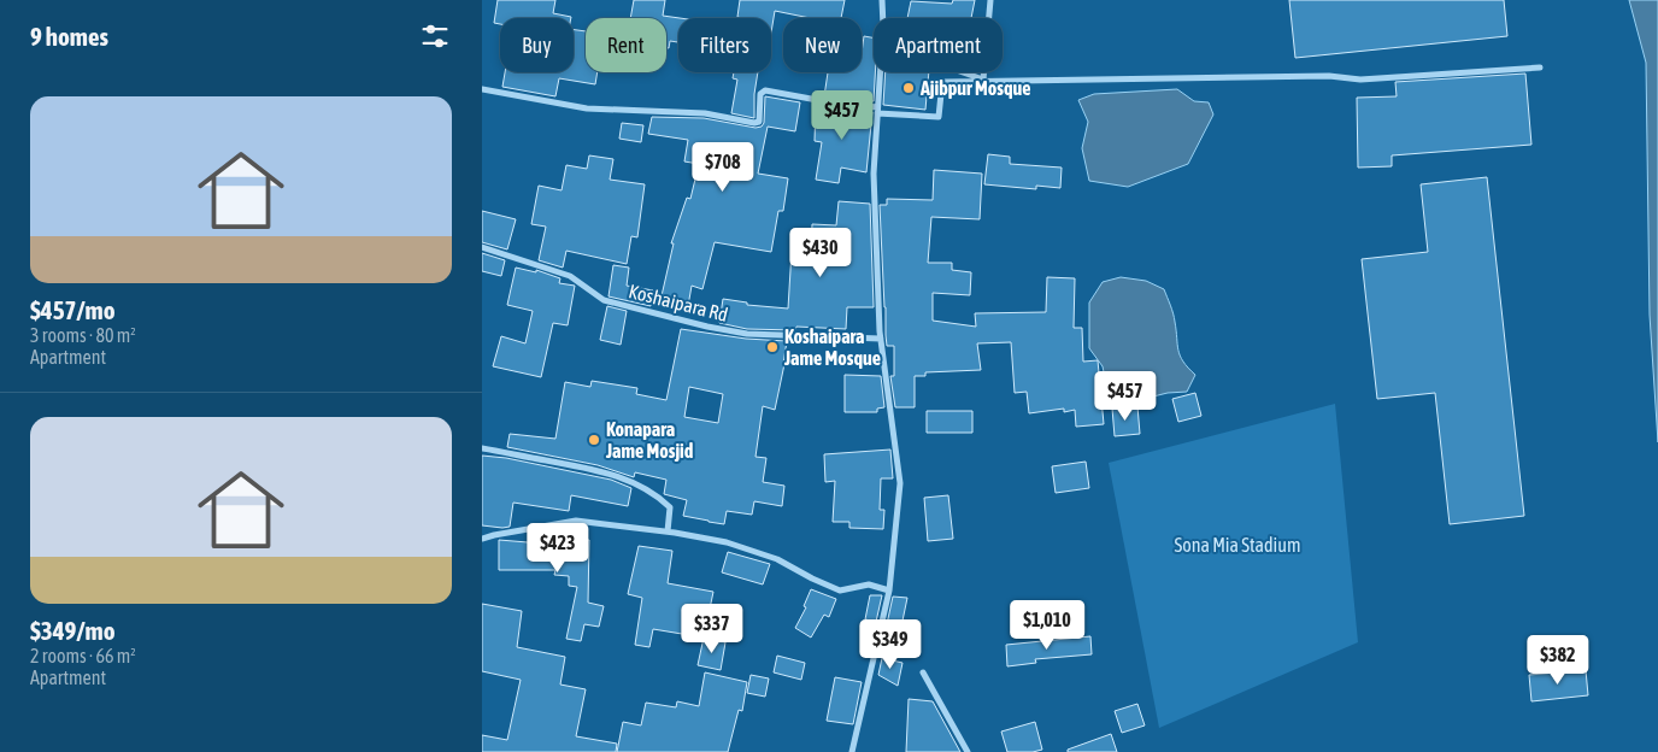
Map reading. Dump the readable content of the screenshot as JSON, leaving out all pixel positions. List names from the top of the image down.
{
  "streets": {
    "street": ["Koshaipara Rd"]
  },
  "parks": ["Sona Mia Stadium"],
  "places": ["Ajibpur Mosque", "Koshaipara Jame Mosque", "Konapara Jame Mosjid"],
  "page": {
    "heading": "9 homes",
    "chip": [
      "Buy",
      "Rent",
      "Filters",
      "New",
      "Apartment"
    ],
    "list": [
      {
        "name": "$457/mo",
        "note": "3 rooms · 80 m² · Apartment"
      },
      {
        "name": "$349/mo",
        "note": "2 rooms · 66 m² · Apartment"
      }
    ],
    "price": [
      "$457",
      "$708",
      "$430",
      "$457",
      "$423",
      "$1,010",
      "$337",
      "$349",
      "$382"
    ]
  }
}
